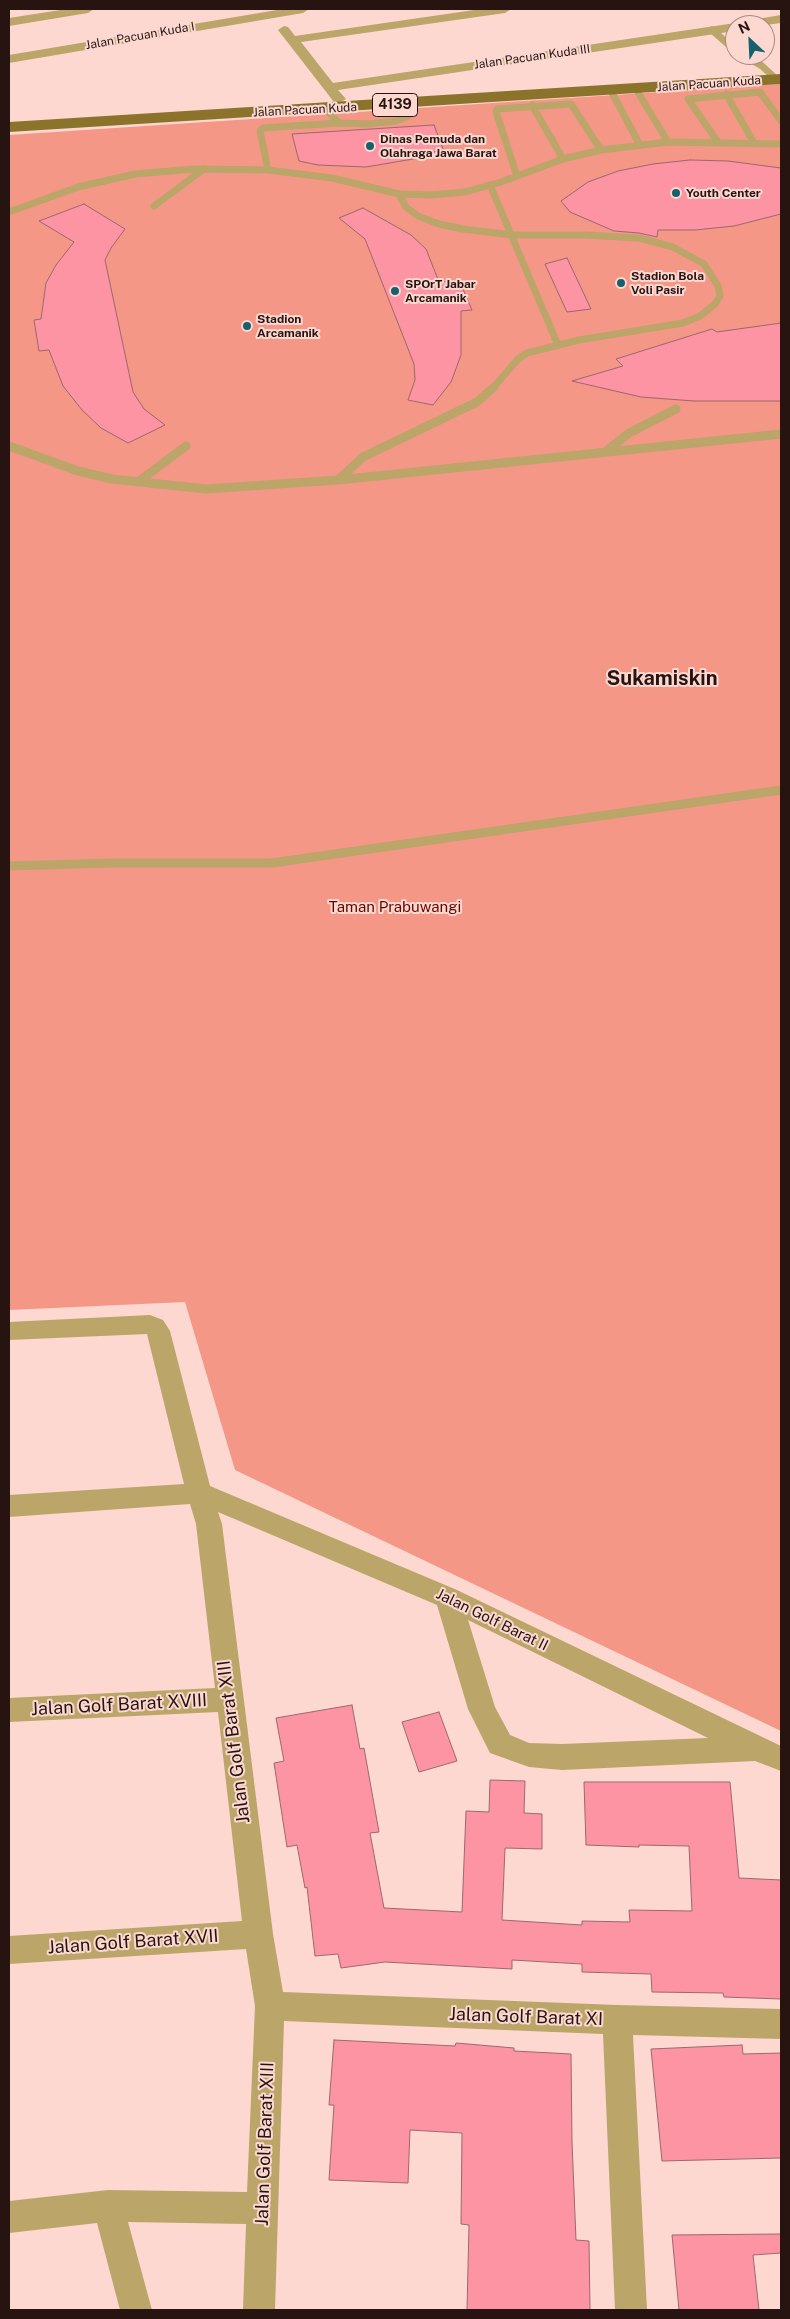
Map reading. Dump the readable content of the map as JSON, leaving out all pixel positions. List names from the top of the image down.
{
  "streets": {
    "main road": ["Jalan Pacuan Kuda", "4139"],
    "street": [
      "Jalan Pacuan Kuda I",
      "Jalan Pacuan Kuda III",
      "Jalan Golf Barat II",
      "Jalan Golf Barat XVIII",
      "Jalan Golf Barat XIII",
      "Jalan Golf Barat XVII",
      "Jalan Golf Barat XI"
    ]
  },
  "crossings": [
    ["Jalan Golf Barat II", "Jalan Golf Barat XIII"],
    ["Jalan Golf Barat XVIII", "Jalan Golf Barat XIII"],
    ["Jalan Golf Barat XIII", "Jalan Golf Barat XVII"],
    ["Jalan Golf Barat XIII", "Jalan Golf Barat XI"]
  ],
  "districts": ["Sukamiskin"],
  "parks": ["Taman Prabuwangi"],
  "places": [
    "Dinas Pemuda dan Olahraga Jawa Barat",
    "Youth Center",
    "Stadion Bola Voli Pasir",
    "SPOrT Jabar Arcamanik",
    "Stadion Arcamanik"
  ],
  "north": "top left"
}
